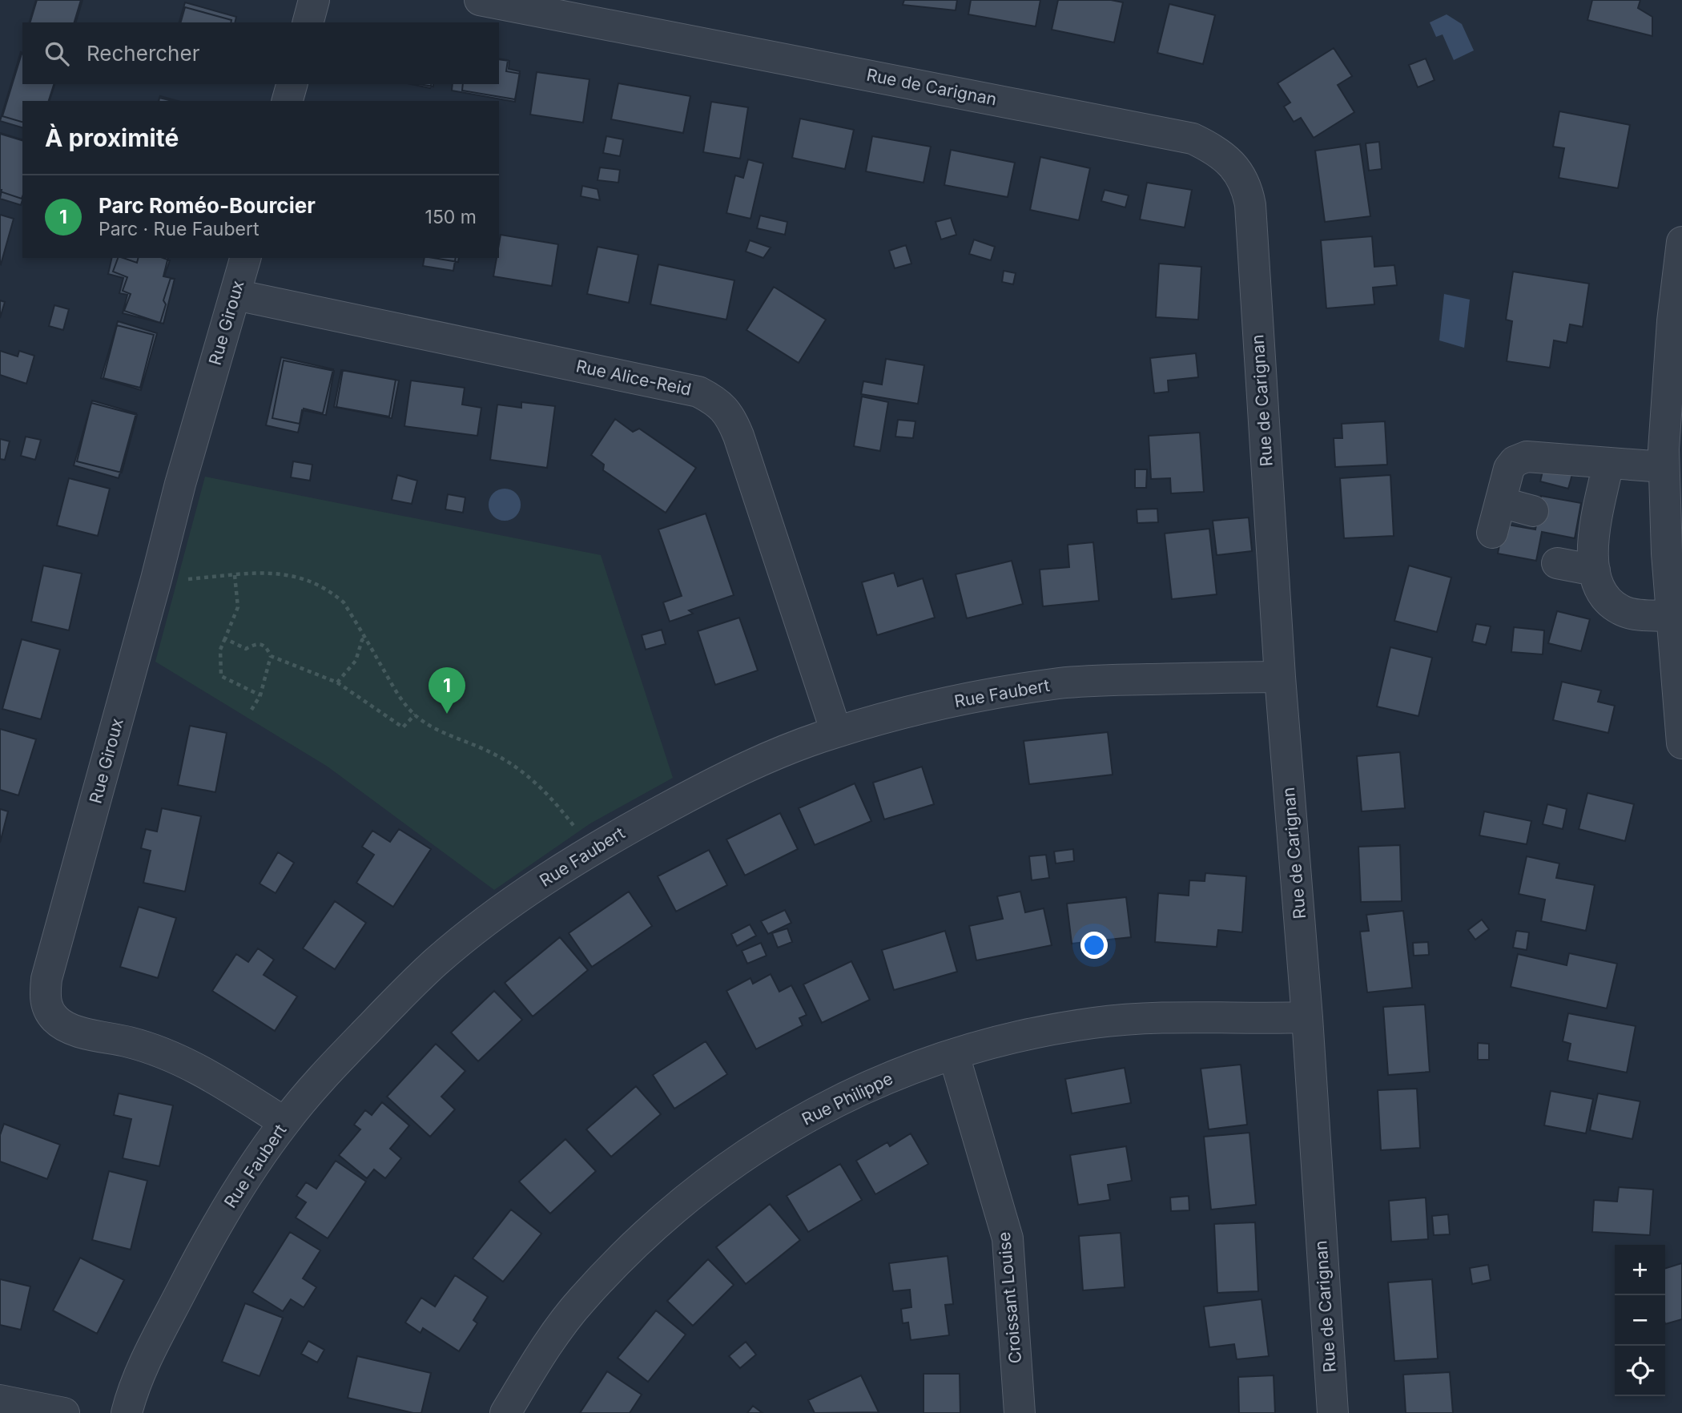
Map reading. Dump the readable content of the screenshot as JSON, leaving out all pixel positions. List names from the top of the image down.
{
  "streets": {
    "street": [
      "Rue de Carignan",
      "Rue Giroux",
      "Rue Alice-Reid",
      "Rue Faubert",
      "Rue Philippe",
      "Croissant Louise"
    ]
  },
  "crossings": [
    ["Rue de Carignan", "Rue Faubert"],
    ["Rue de Carignan", "Rue Philippe"],
    ["Rue Giroux", "Rue Alice-Reid"],
    ["Rue Giroux", "Rue Faubert"],
    ["Rue Alice-Reid", "Rue Faubert"],
    ["Rue Philippe", "Croissant Louise"]
  ],
  "page": {
    "search": "Rechercher",
    "heading": "À proximité",
    "list": [
      {
        "mark": "1",
        "name": "Parc Roméo-Bourcier",
        "note": "Parc · Rue Faubert",
        "value": "150 m"
      }
    ],
    "pins": "1",
    "map_buttons": ["+", "−"]
  }
}
